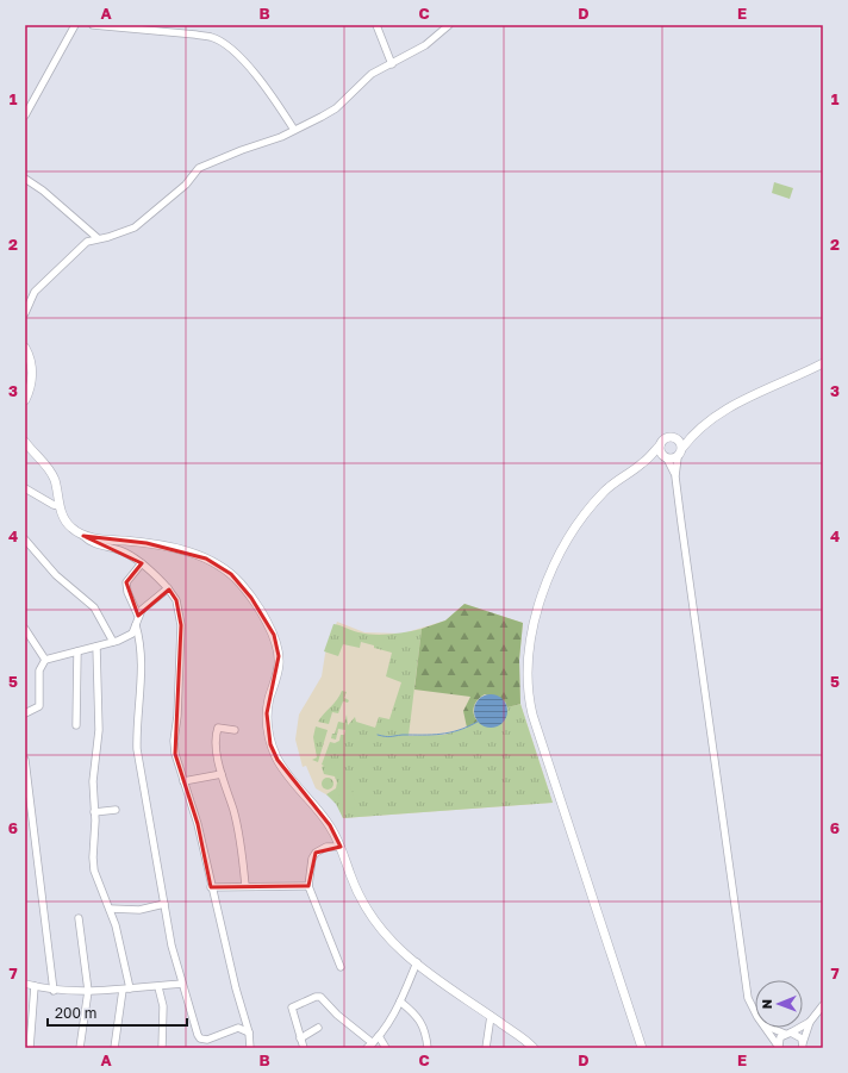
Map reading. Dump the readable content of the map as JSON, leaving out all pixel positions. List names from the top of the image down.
{
  "scale_bar": "200 m",
  "north": "left",
  "grid": {
    "columns": [
      "A",
      "B",
      "C",
      "D",
      "E"
    ],
    "rows": [
      "1",
      "2",
      "3",
      "4",
      "5",
      "6",
      "7"
    ]
  }
}
